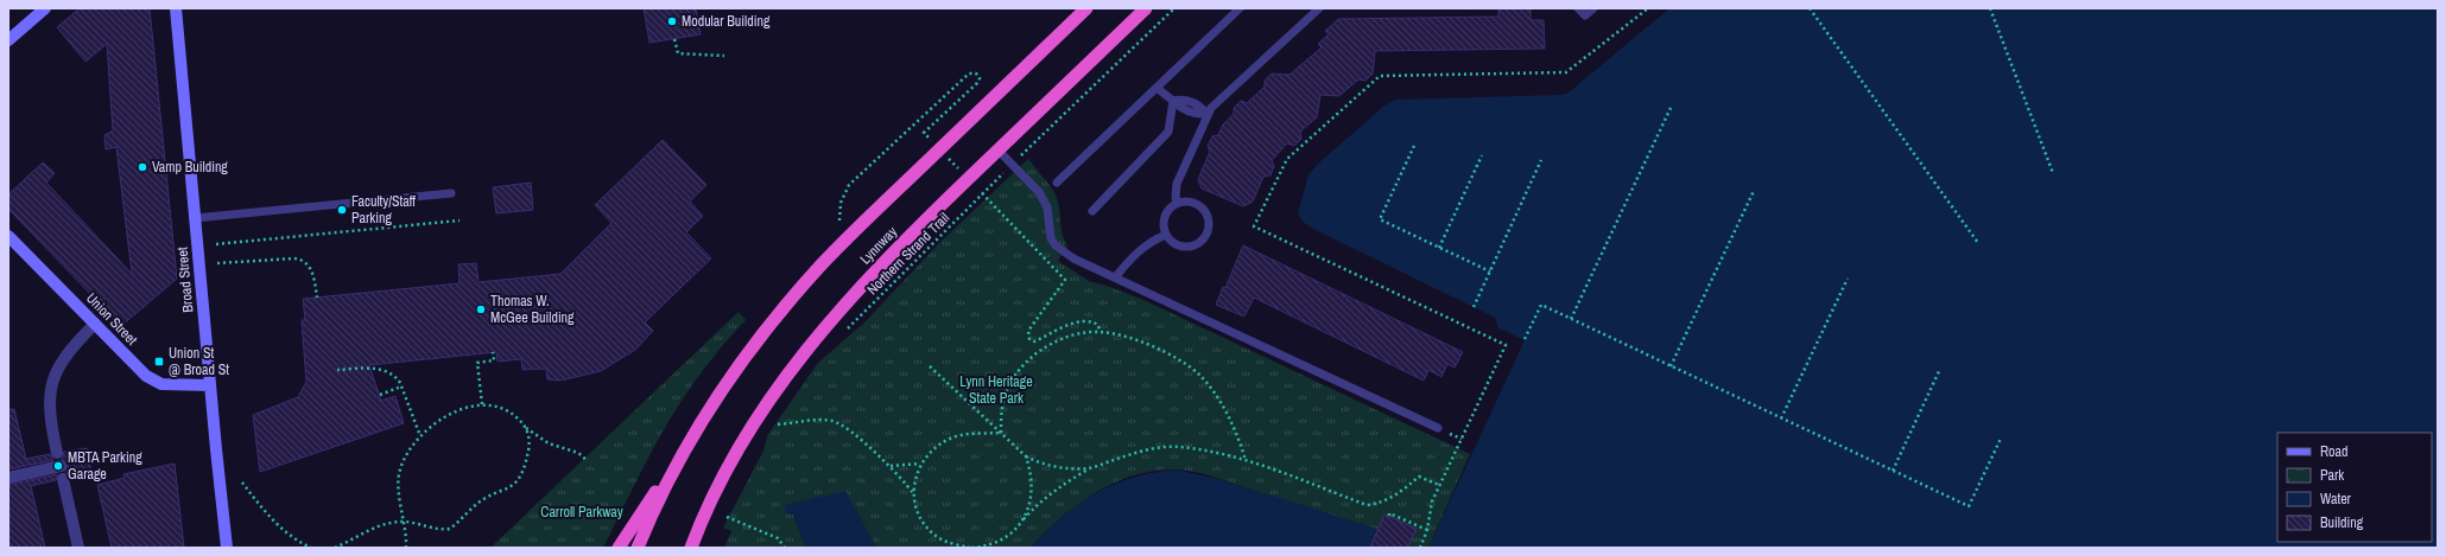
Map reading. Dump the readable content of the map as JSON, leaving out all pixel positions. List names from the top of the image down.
{
  "streets": {
    "highway": ["Lynnway"],
    "main road": ["Broad Street", "Union Street"],
    "path": ["Northern Strand Trail"]
  },
  "crossings": [
    ["Broad Street", "Union Street"]
  ],
  "parks": ["Lynn Heritage State Park", "Carroll Parkway"],
  "places": {
    "other": [
      "Modular Building",
      "Vamp Building",
      "Faculty/Staff Parking",
      "Thomas W. McGee Building",
      "MBTA Parking Garage"
    ],
    "transit": ["Union St @ Broad St"]
  },
  "legend": [
    "Road",
    "Park",
    "Water",
    "Building"
  ]
}
